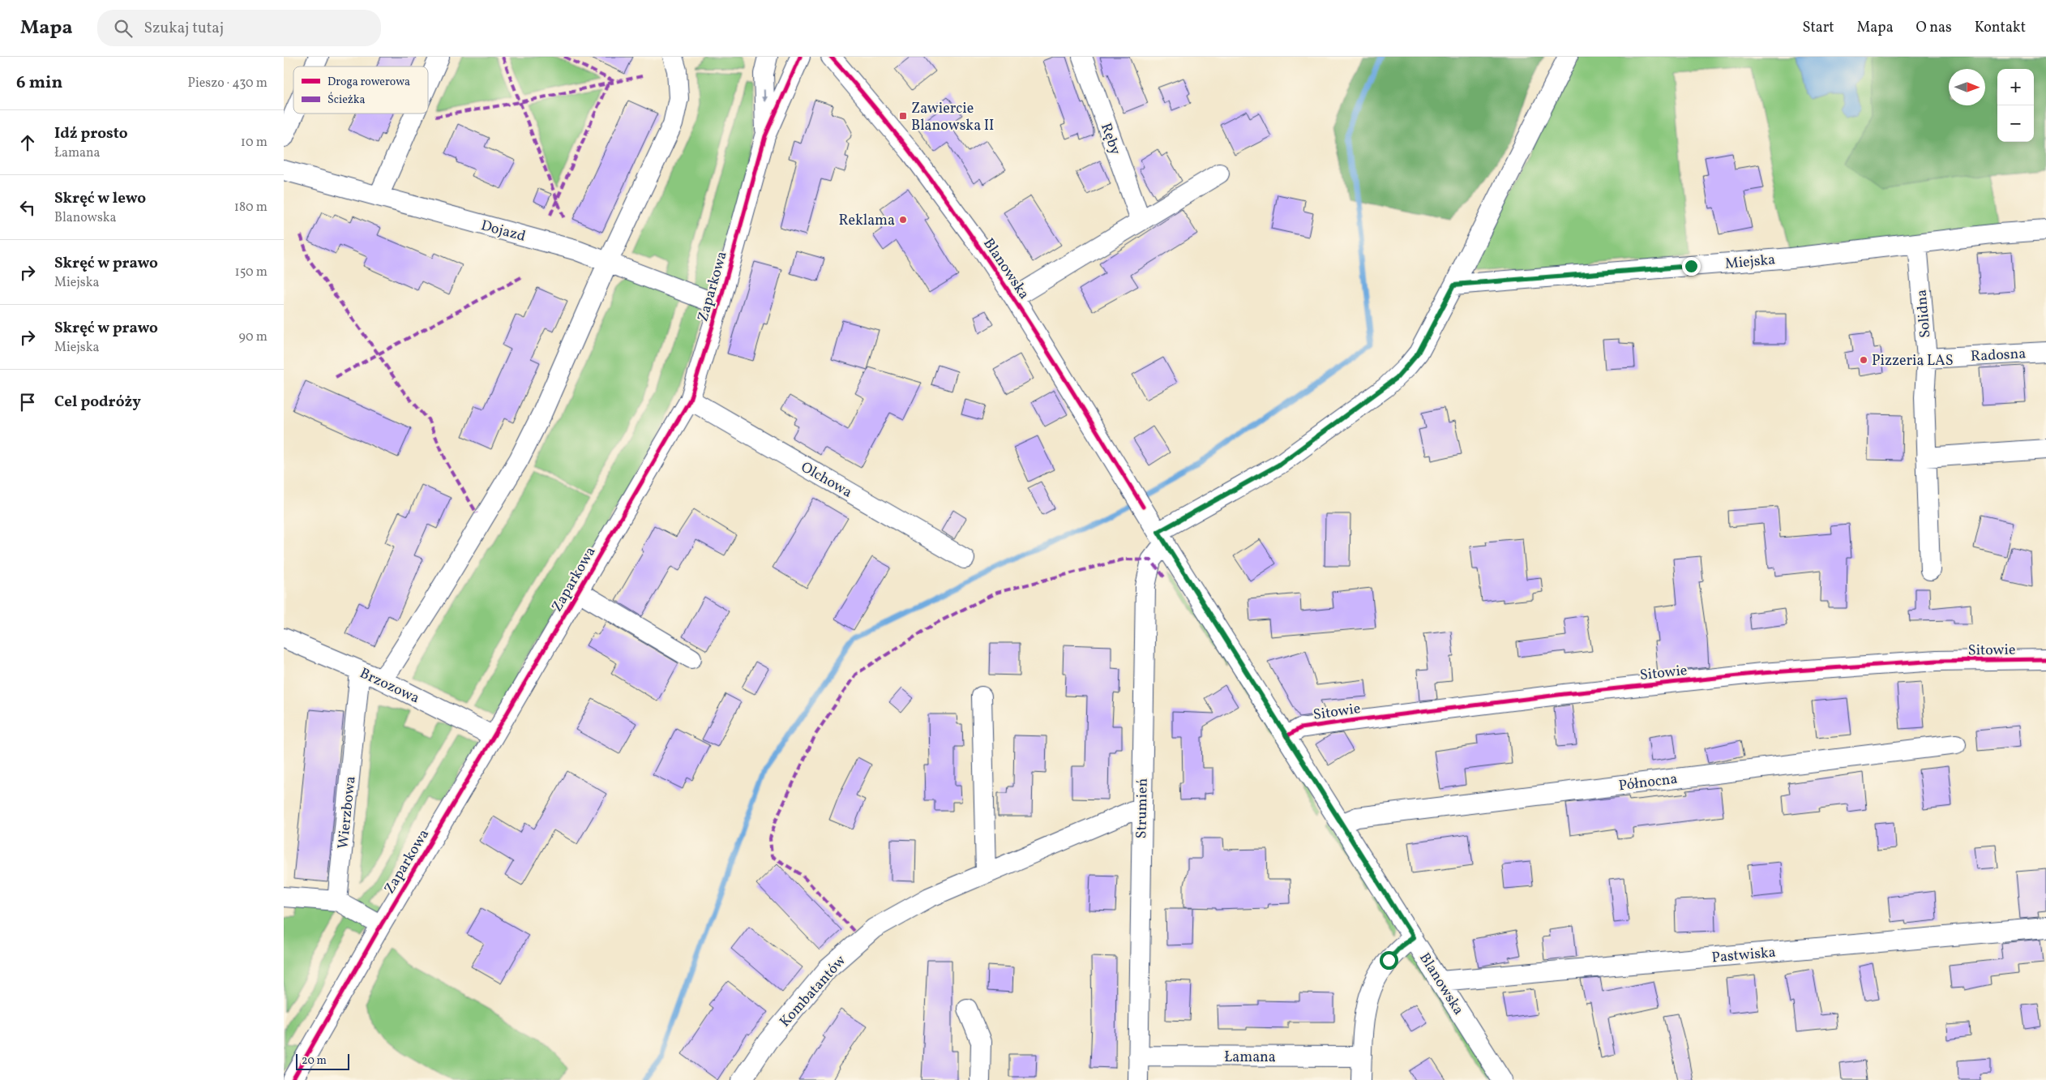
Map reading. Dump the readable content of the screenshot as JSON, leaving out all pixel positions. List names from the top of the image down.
{
  "streets": {
    "street": [
      "Ręby",
      "Dojazd",
      "Miejska",
      "Blanowska",
      "Zaparkowa",
      "Solidna",
      "Radosna",
      "Olchowa",
      "Sitowie",
      "Brzozowa",
      "Północna",
      "Strumień",
      "Wierzbowa",
      "Pastwiska",
      "Kombatantów",
      "Łamana"
    ]
  },
  "crossings": [
    ["Dojazd", "Zaparkowa"],
    ["Miejska", "Solidna"],
    ["Blanowska", "Sitowie"],
    ["Blanowska", "Północna"],
    ["Blanowska", "Strumień"],
    ["Blanowska", "Pastwiska"],
    ["Zaparkowa", "Olchowa"],
    ["Zaparkowa", "Brzozowa"],
    ["Solidna", "Radosna"],
    ["Brzozowa", "Wierzbowa"],
    ["Strumień", "Kombatantów"],
    ["Strumień", "Łamana"]
  ],
  "places": {
    "transit": ["Zawiercie Blanowska II"],
    "other": ["Reklama", "Pizzeria LAS"]
  },
  "legend": ["Droga rowerowa", "Ścieżka"],
  "scale_bar": "20 m",
  "north": "right",
  "page": {
    "header": "Mapa",
    "search": "Szukaj tutaj",
    "nav": [
      "Start",
      "Mapa",
      "O nas",
      "Kontakt"
    ],
    "heading": ["6 min", "Pieszo · 430 m"],
    "map_buttons": ["+", "−"],
    "list": [
      ["Idź prosto", "Łamana", "10 m"],
      ["Skręć w lewo", "Blanowska", "180 m"],
      ["Skręć w prawo", "Miejska", "150 m"],
      ["Skręć w prawo", "Miejska", "90 m"],
      "Cel podróży"
    ],
    "scale": "20 m"
  }
}
